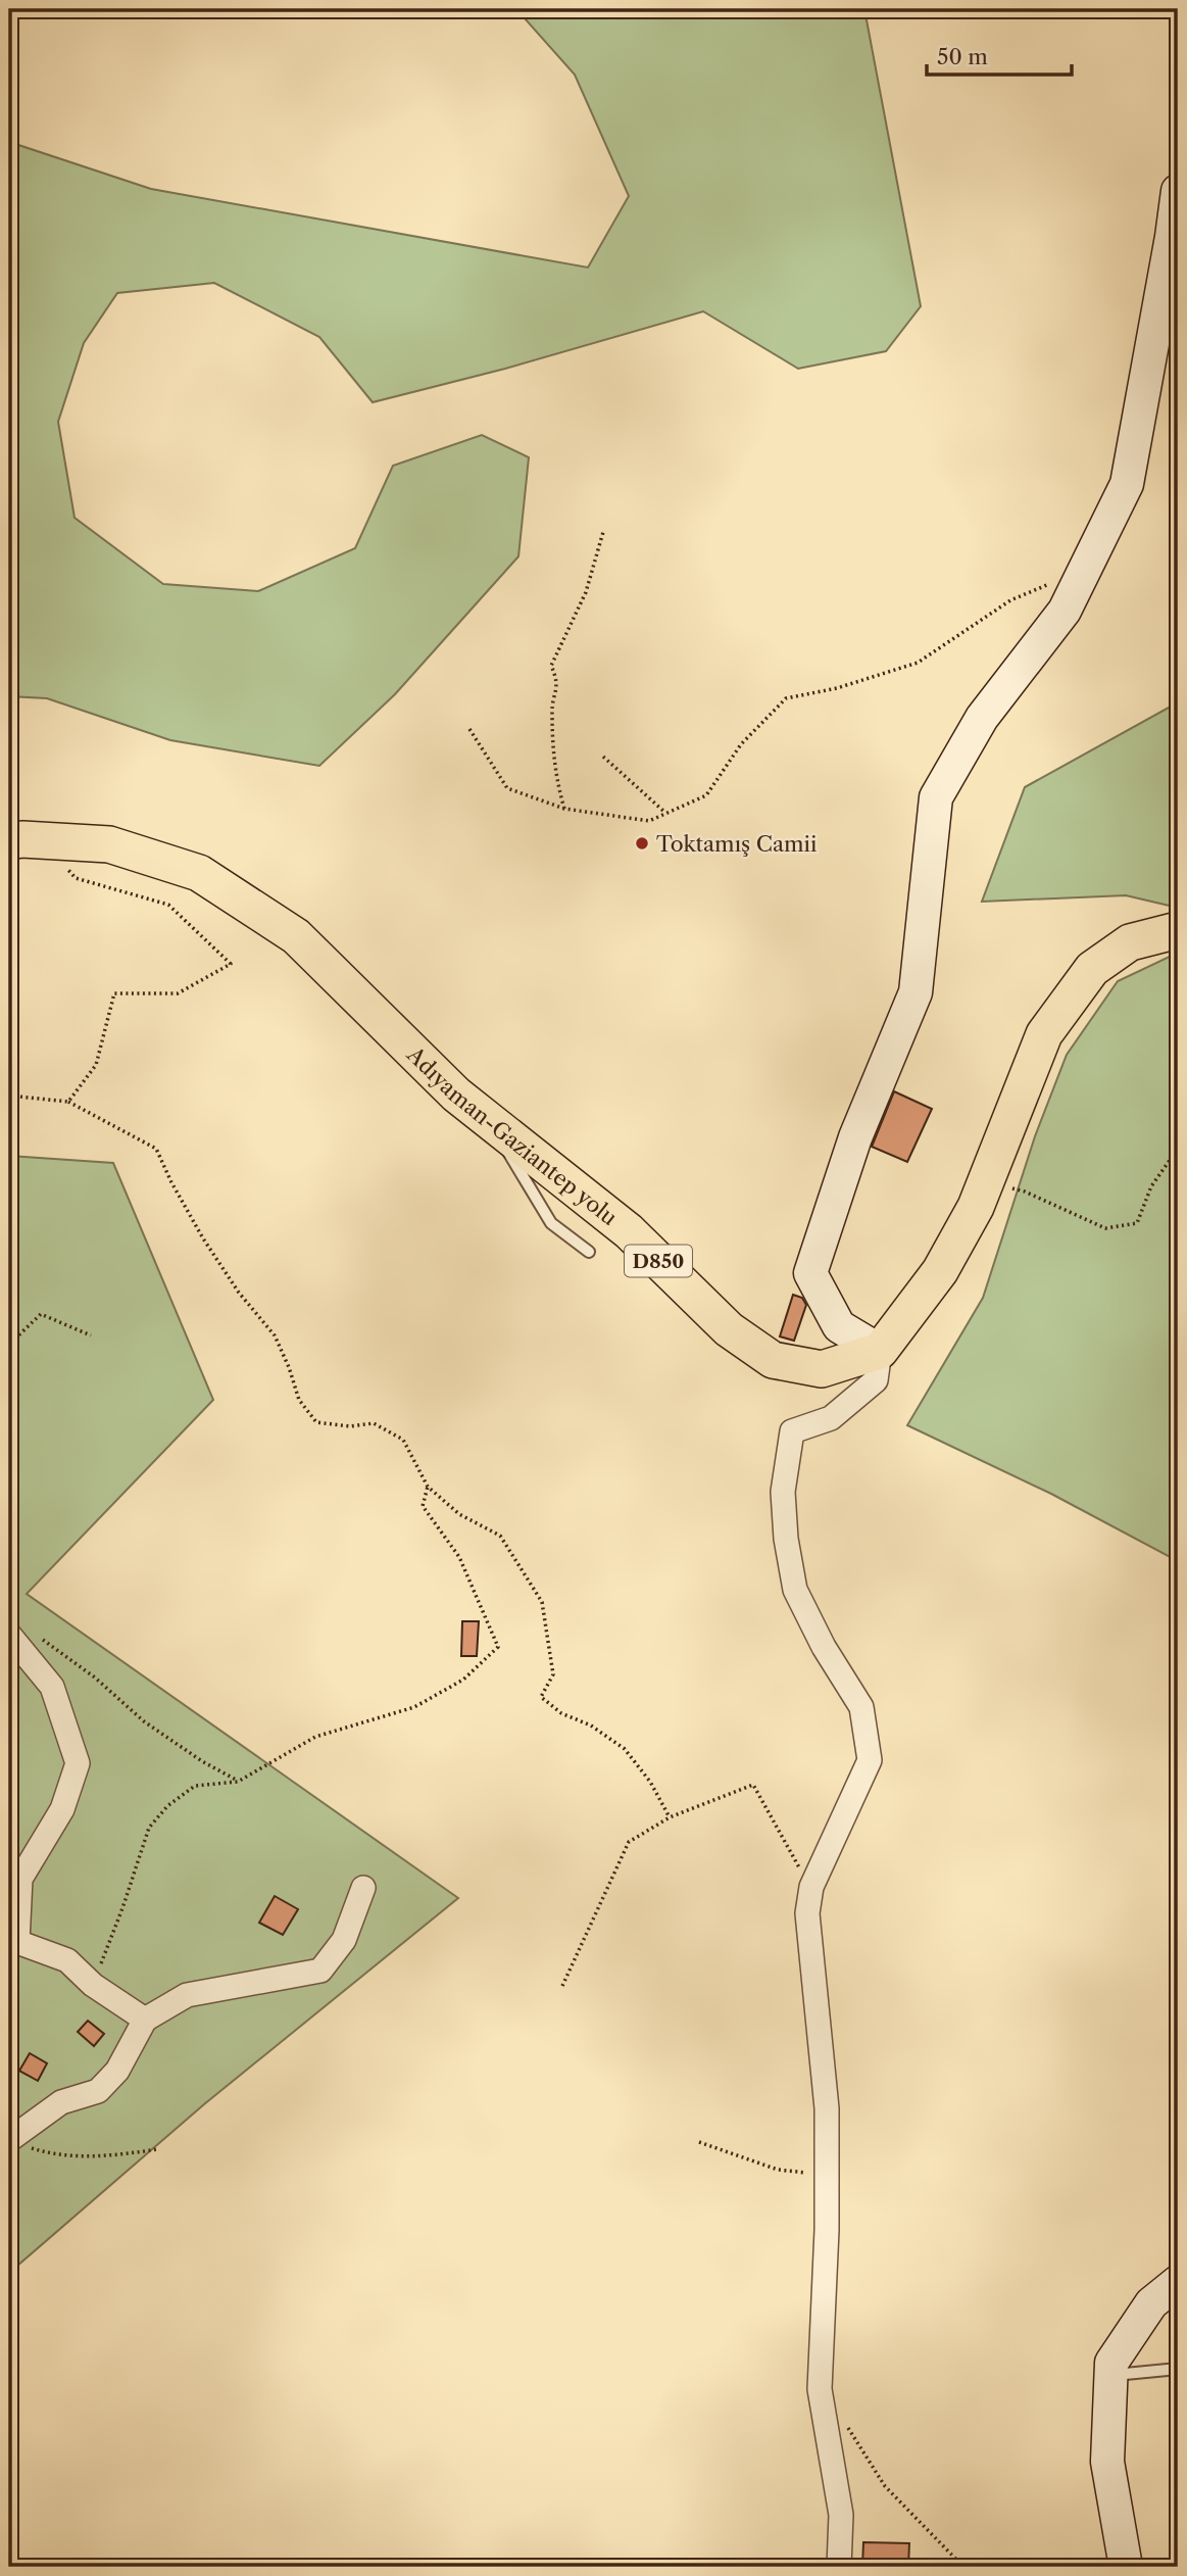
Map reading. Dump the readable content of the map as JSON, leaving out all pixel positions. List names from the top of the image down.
{
  "streets": {
    "main road": ["Adıyaman-Gaziantep yolu", "D850"]
  },
  "places": ["Toktamış Camii"],
  "scale_bar": "50 m"
}
